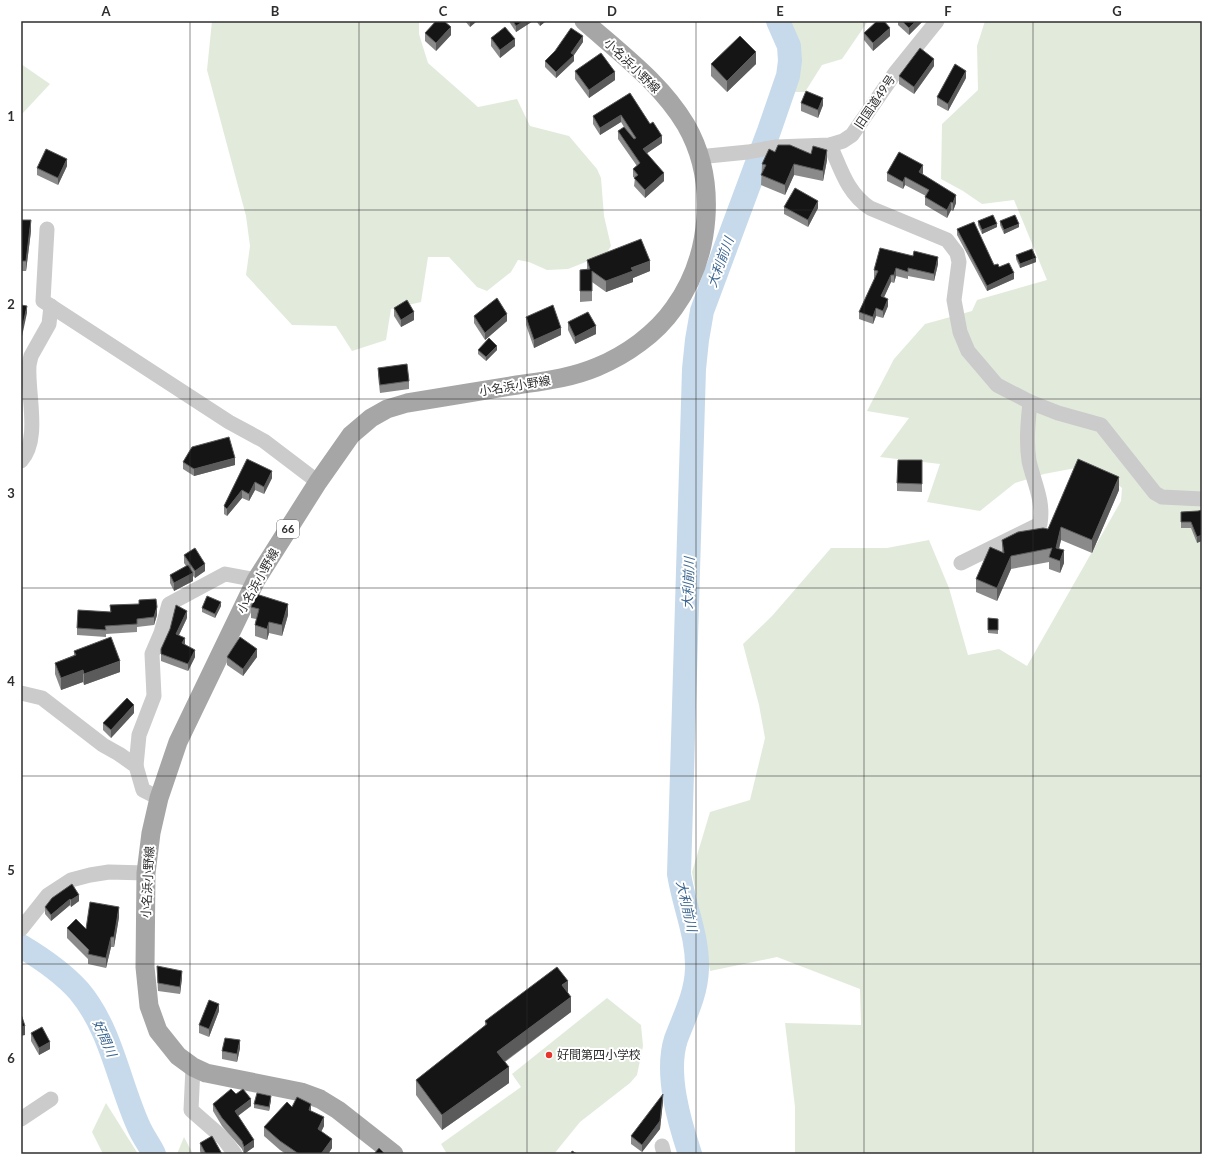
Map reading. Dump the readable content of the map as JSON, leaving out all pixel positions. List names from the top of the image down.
{
  "streets": {
    "main road": ["小名浜小野線", "66"],
    "street": ["旧国道49号"]
  },
  "crossings": [
    ["小名浜小野線", "旧国道49号"]
  ],
  "water": ["大利前川", "好間川"],
  "places": ["好間第四小学校"],
  "grid": {
    "columns": [
      "A",
      "B",
      "C",
      "D",
      "E",
      "F",
      "G"
    ],
    "rows": [
      "1",
      "2",
      "3",
      "4",
      "5",
      "6"
    ]
  }
}
